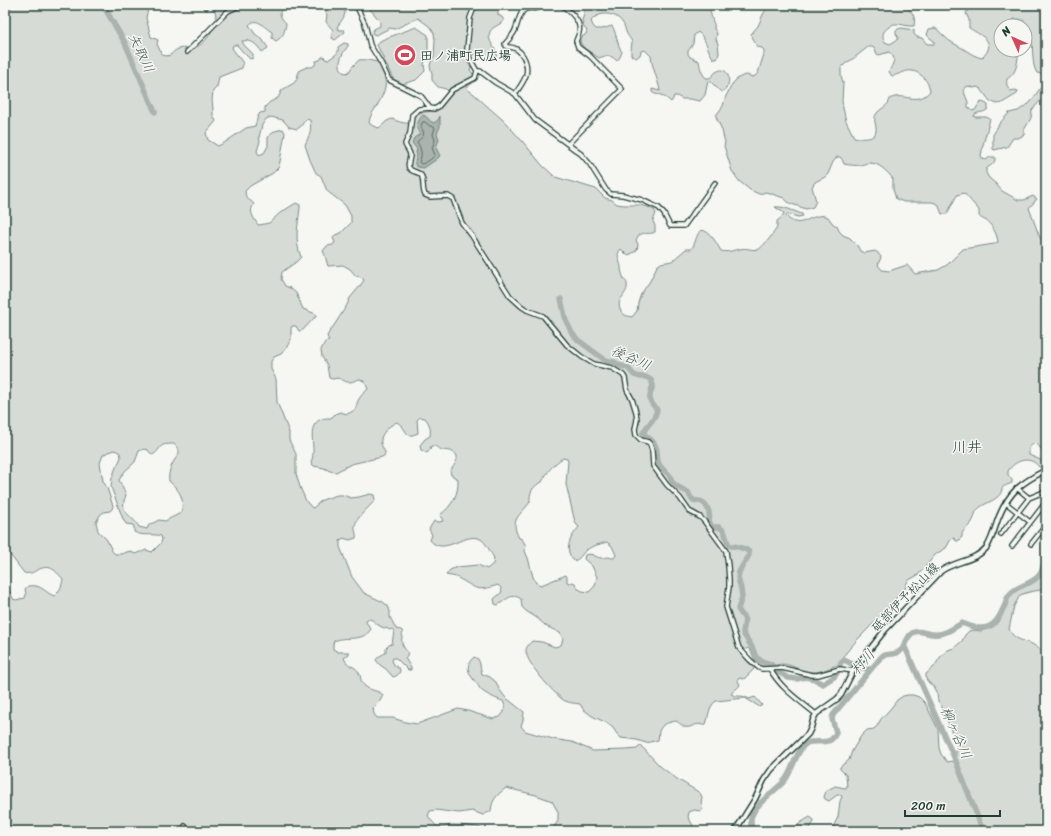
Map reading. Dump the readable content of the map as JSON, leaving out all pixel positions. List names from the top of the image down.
{
  "streets": {
    "main road": ["砥部伊予松山線"]
  },
  "districts": ["川井"],
  "water": [
    "矢取川",
    "後谷川",
    "村川",
    "柳ヶ谷川"
  ],
  "places": {
    "sports": ["田ノ浦町民広場"]
  },
  "scale_bar": "200 m",
  "north": "top left"
}
